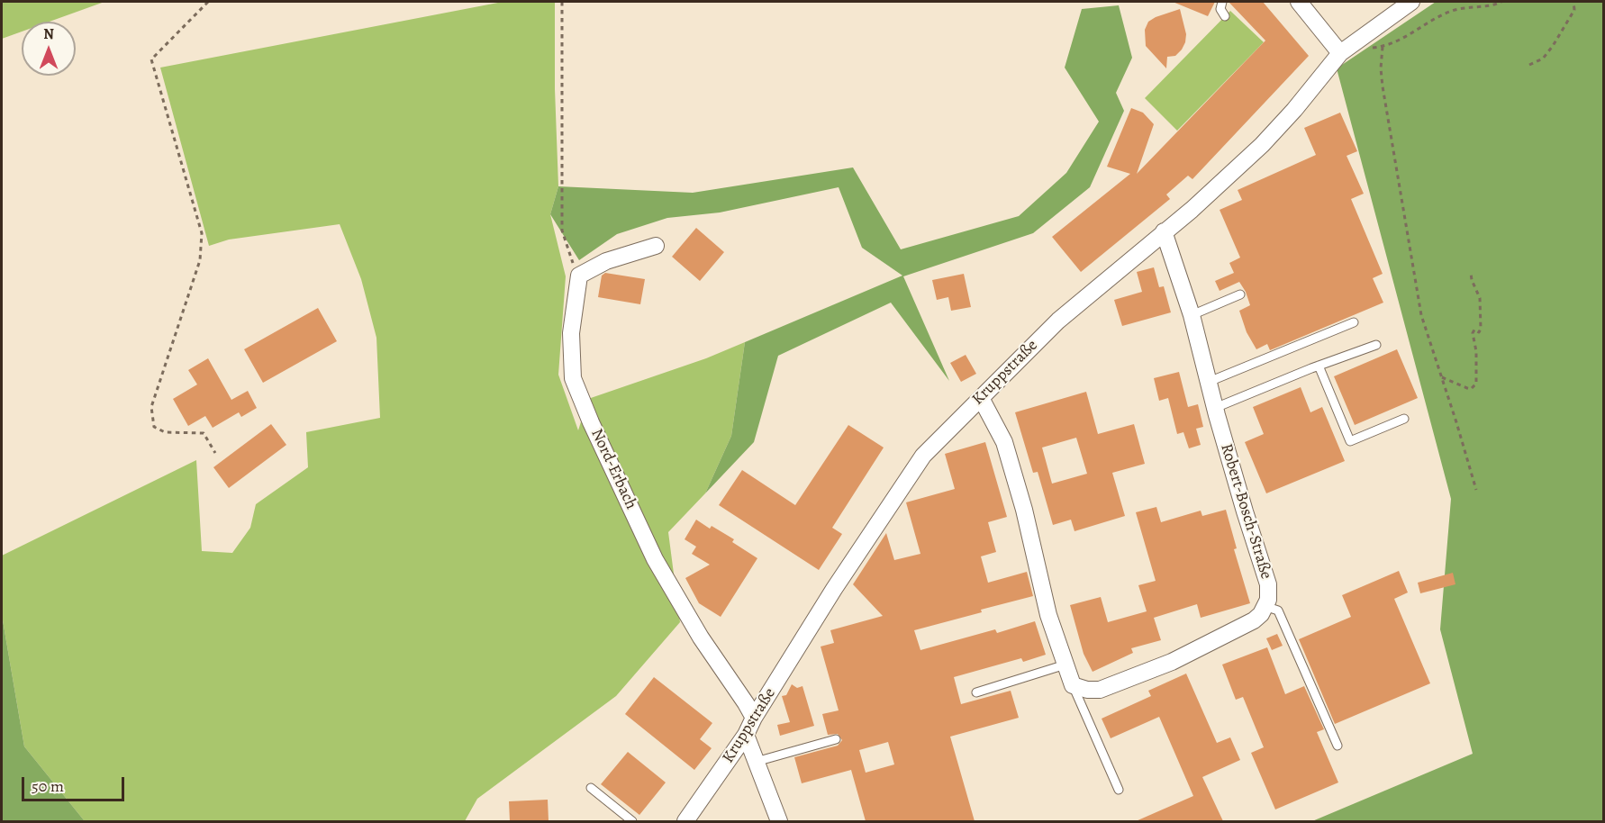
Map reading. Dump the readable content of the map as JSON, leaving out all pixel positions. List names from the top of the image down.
{
  "streets": {
    "street": ["Kruppstraße", "Nord-Erbach", "Robert-Bosch-Straße"]
  },
  "crossings": [
    ["Kruppstraße", "Nord-Erbach"],
    ["Kruppstraße", "Robert-Bosch-Straße"]
  ],
  "scale_bar": "50 m",
  "north": "top"
}
